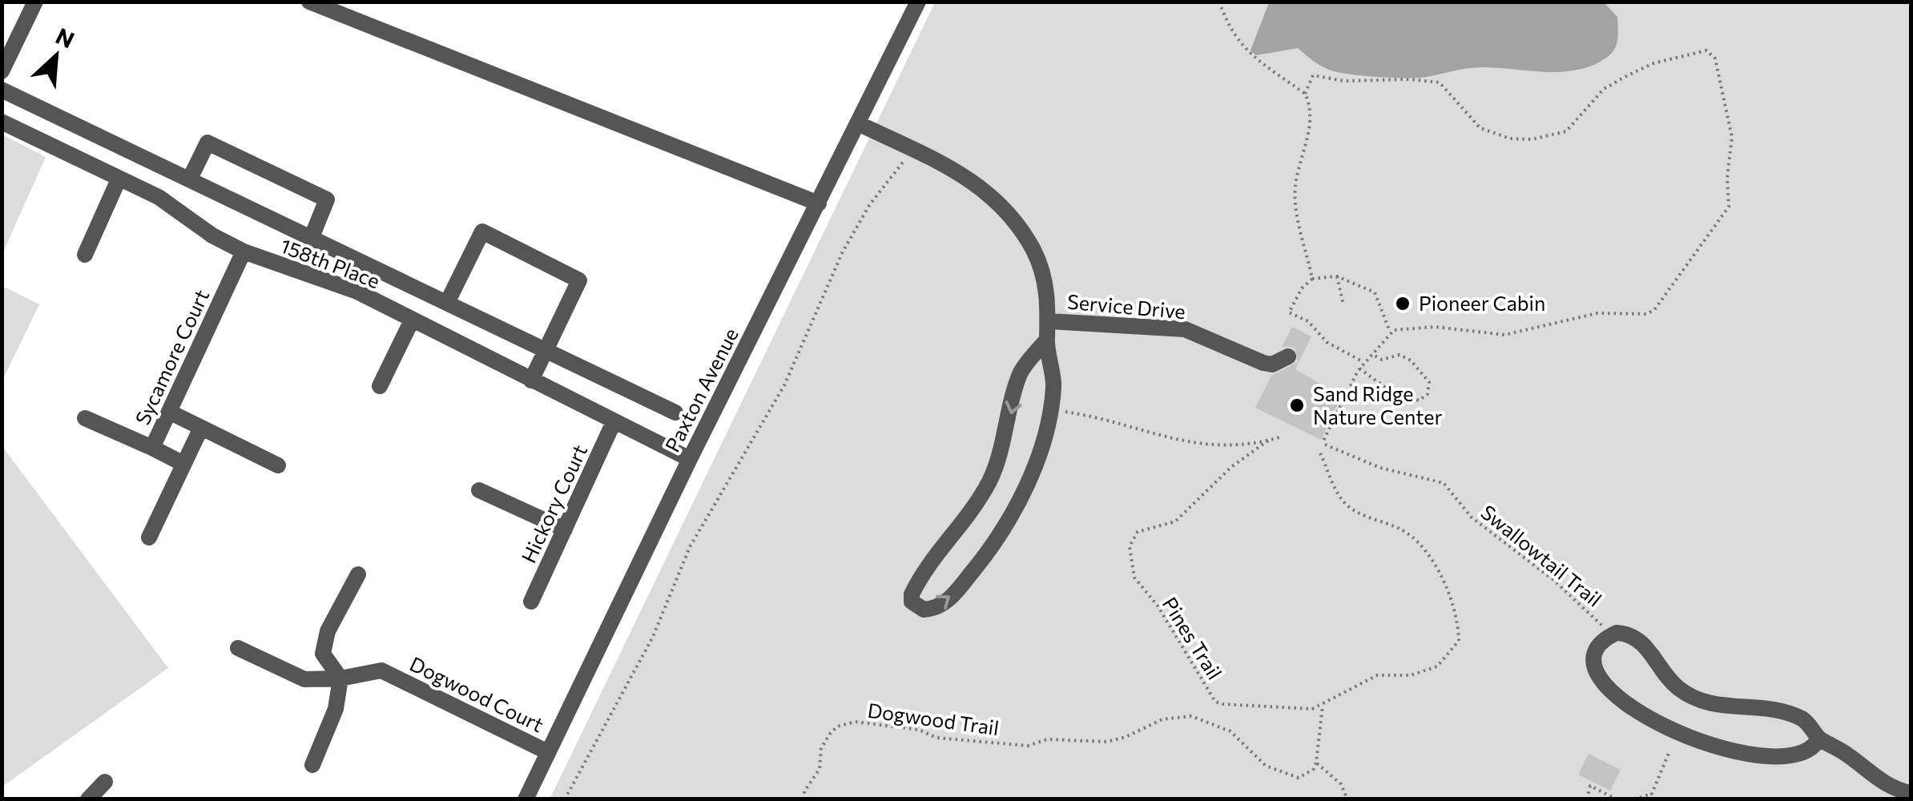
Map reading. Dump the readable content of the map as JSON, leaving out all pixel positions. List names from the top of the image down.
{
  "streets": {
    "street": [
      "158th Place",
      "Service Drive",
      "Sycamore Court",
      "Paxton Avenue",
      "Hickory Court",
      "Dogwood Court"
    ],
    "path": ["Swallowtail Trail", "Pines Trail", "Dogwood Trail"]
  },
  "crossings": [
    ["158th Place", "Sycamore Court"],
    ["158th Place", "Paxton Avenue"],
    ["158th Place", "Hickory Court"],
    ["Paxton Avenue", "Dogwood Court"]
  ],
  "places": ["Pioneer Cabin", "Sand Ridge Nature Center"],
  "north": "top right"
}
